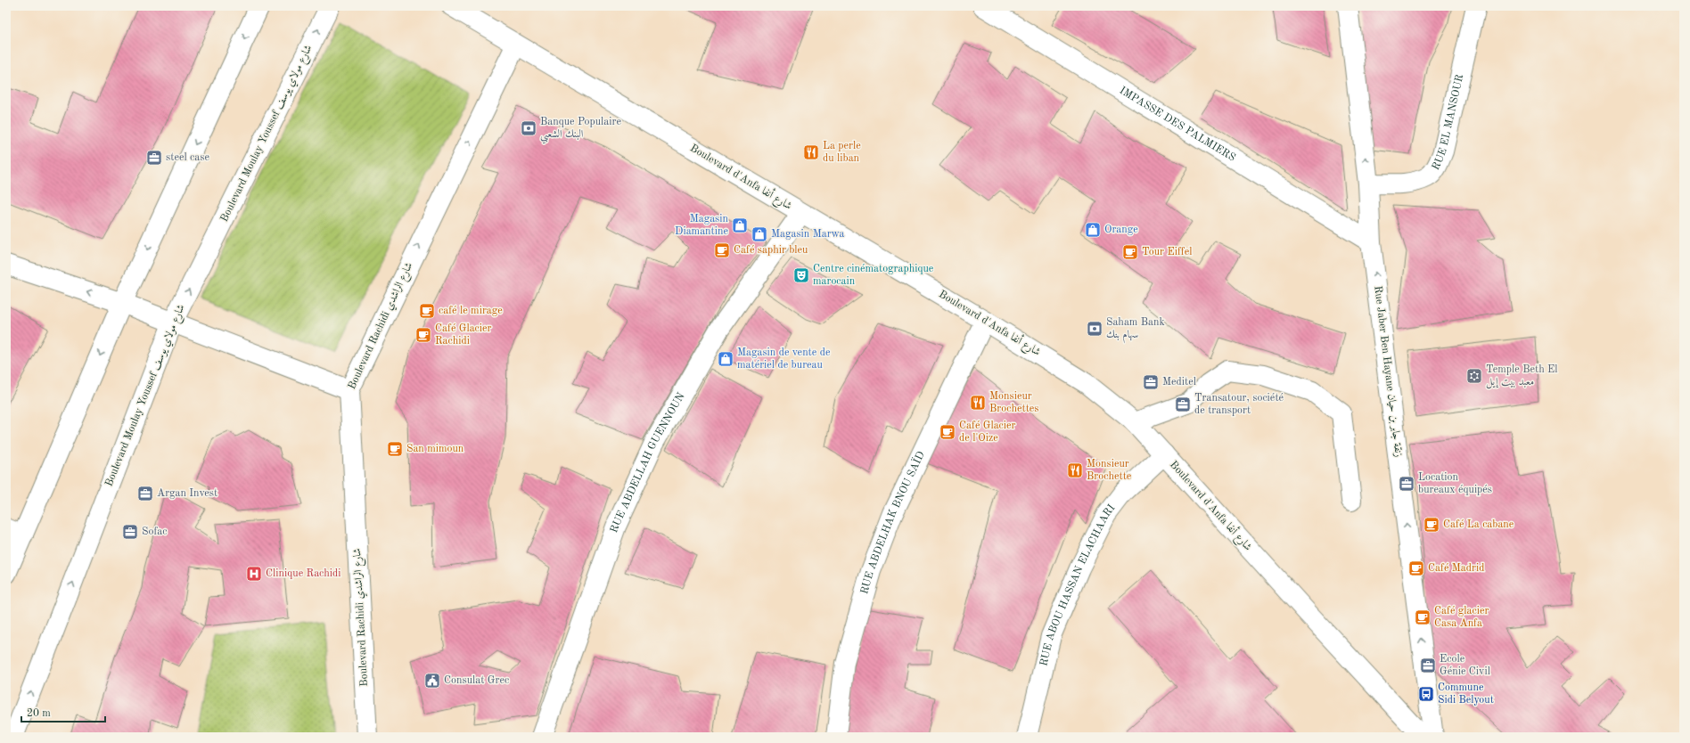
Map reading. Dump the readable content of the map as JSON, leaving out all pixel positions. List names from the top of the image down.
{
  "streets": {
    "street": [
      "RUE EL MANSOUR",
      "IMPASSE DES PALMIERS",
      "Boulevard Moulay Youssef شارع مولاي يوسف",
      "Boulevard d'Anfa شارع أنفا",
      "Boulevard Rachidi شارع الراشدي",
      "Rue Jaber Ben Hayane زنقة جابر بن حيان",
      "RUE ABDELLAH GUENNOUN",
      "RUE ABDELHAK BNOU SAÏD",
      "RUE ABOU HASSAN ELACHAARI"
    ]
  },
  "crossings": [
    ["RUE EL MANSOUR", "Rue Jaber Ben Hayane زنقة جابر بن حيان"],
    ["IMPASSE DES PALMIERS", "Rue Jaber Ben Hayane زنقة جابر بن حيان"],
    ["Boulevard d'Anfa شارع أنفا", "Boulevard Rachidi شارع الراشدي"],
    ["Boulevard d'Anfa شارع أنفا", "RUE ABDELLAH GUENNOUN"],
    ["Boulevard d'Anfa شارع أنفا", "RUE ABDELHAK BNOU SAÏD"],
    ["Boulevard d'Anfa شارع أنفا", "RUE ABOU HASSAN ELACHAARI"]
  ],
  "one_way": ["Boulevard Rachidi شارع الراشدي", "Rue Jaber Ben Hayane زنقة جابر بن حيان"],
  "places": {
    "bank": ["Banque Populaire البنك الشعبي", "Saham Bank سهام بنك"],
    "restaurant": ["La perle du liban", "Monsieur Brochettes", "Monsieur Brochette"],
    "office": [
      "steel case",
      "Meditel",
      "Transatour, société de transport",
      "Location bureaux équipés",
      "Argan Invest",
      "Sofac",
      "Ecole Génie Civil"
    ],
    "shop": [
      "Magasin Diamantine",
      "Orange",
      "Magasin Marwa",
      "Magasin de vente de matériel de bureau"
    ],
    "cafe": [
      "Café saphir bleu",
      "Tour Eiffel",
      "café le mirage",
      "Café Glacier Rachidi",
      "Café Glacier de l'Oize",
      "San mimoun",
      "Café La cabane",
      "Café Madrid",
      "Café glacier Casa Anfa"
    ],
    "theatre": ["Centre cinématographique marocain"],
    "synagogue": ["Temple Beth El معبد بيت إيل"],
    "hospital": ["Clinique Rachidi"],
    "public building": ["Consulat Grec"],
    "bus stop": ["Commune Sidi Belyout"]
  },
  "scale_bar": "20 m"
}
